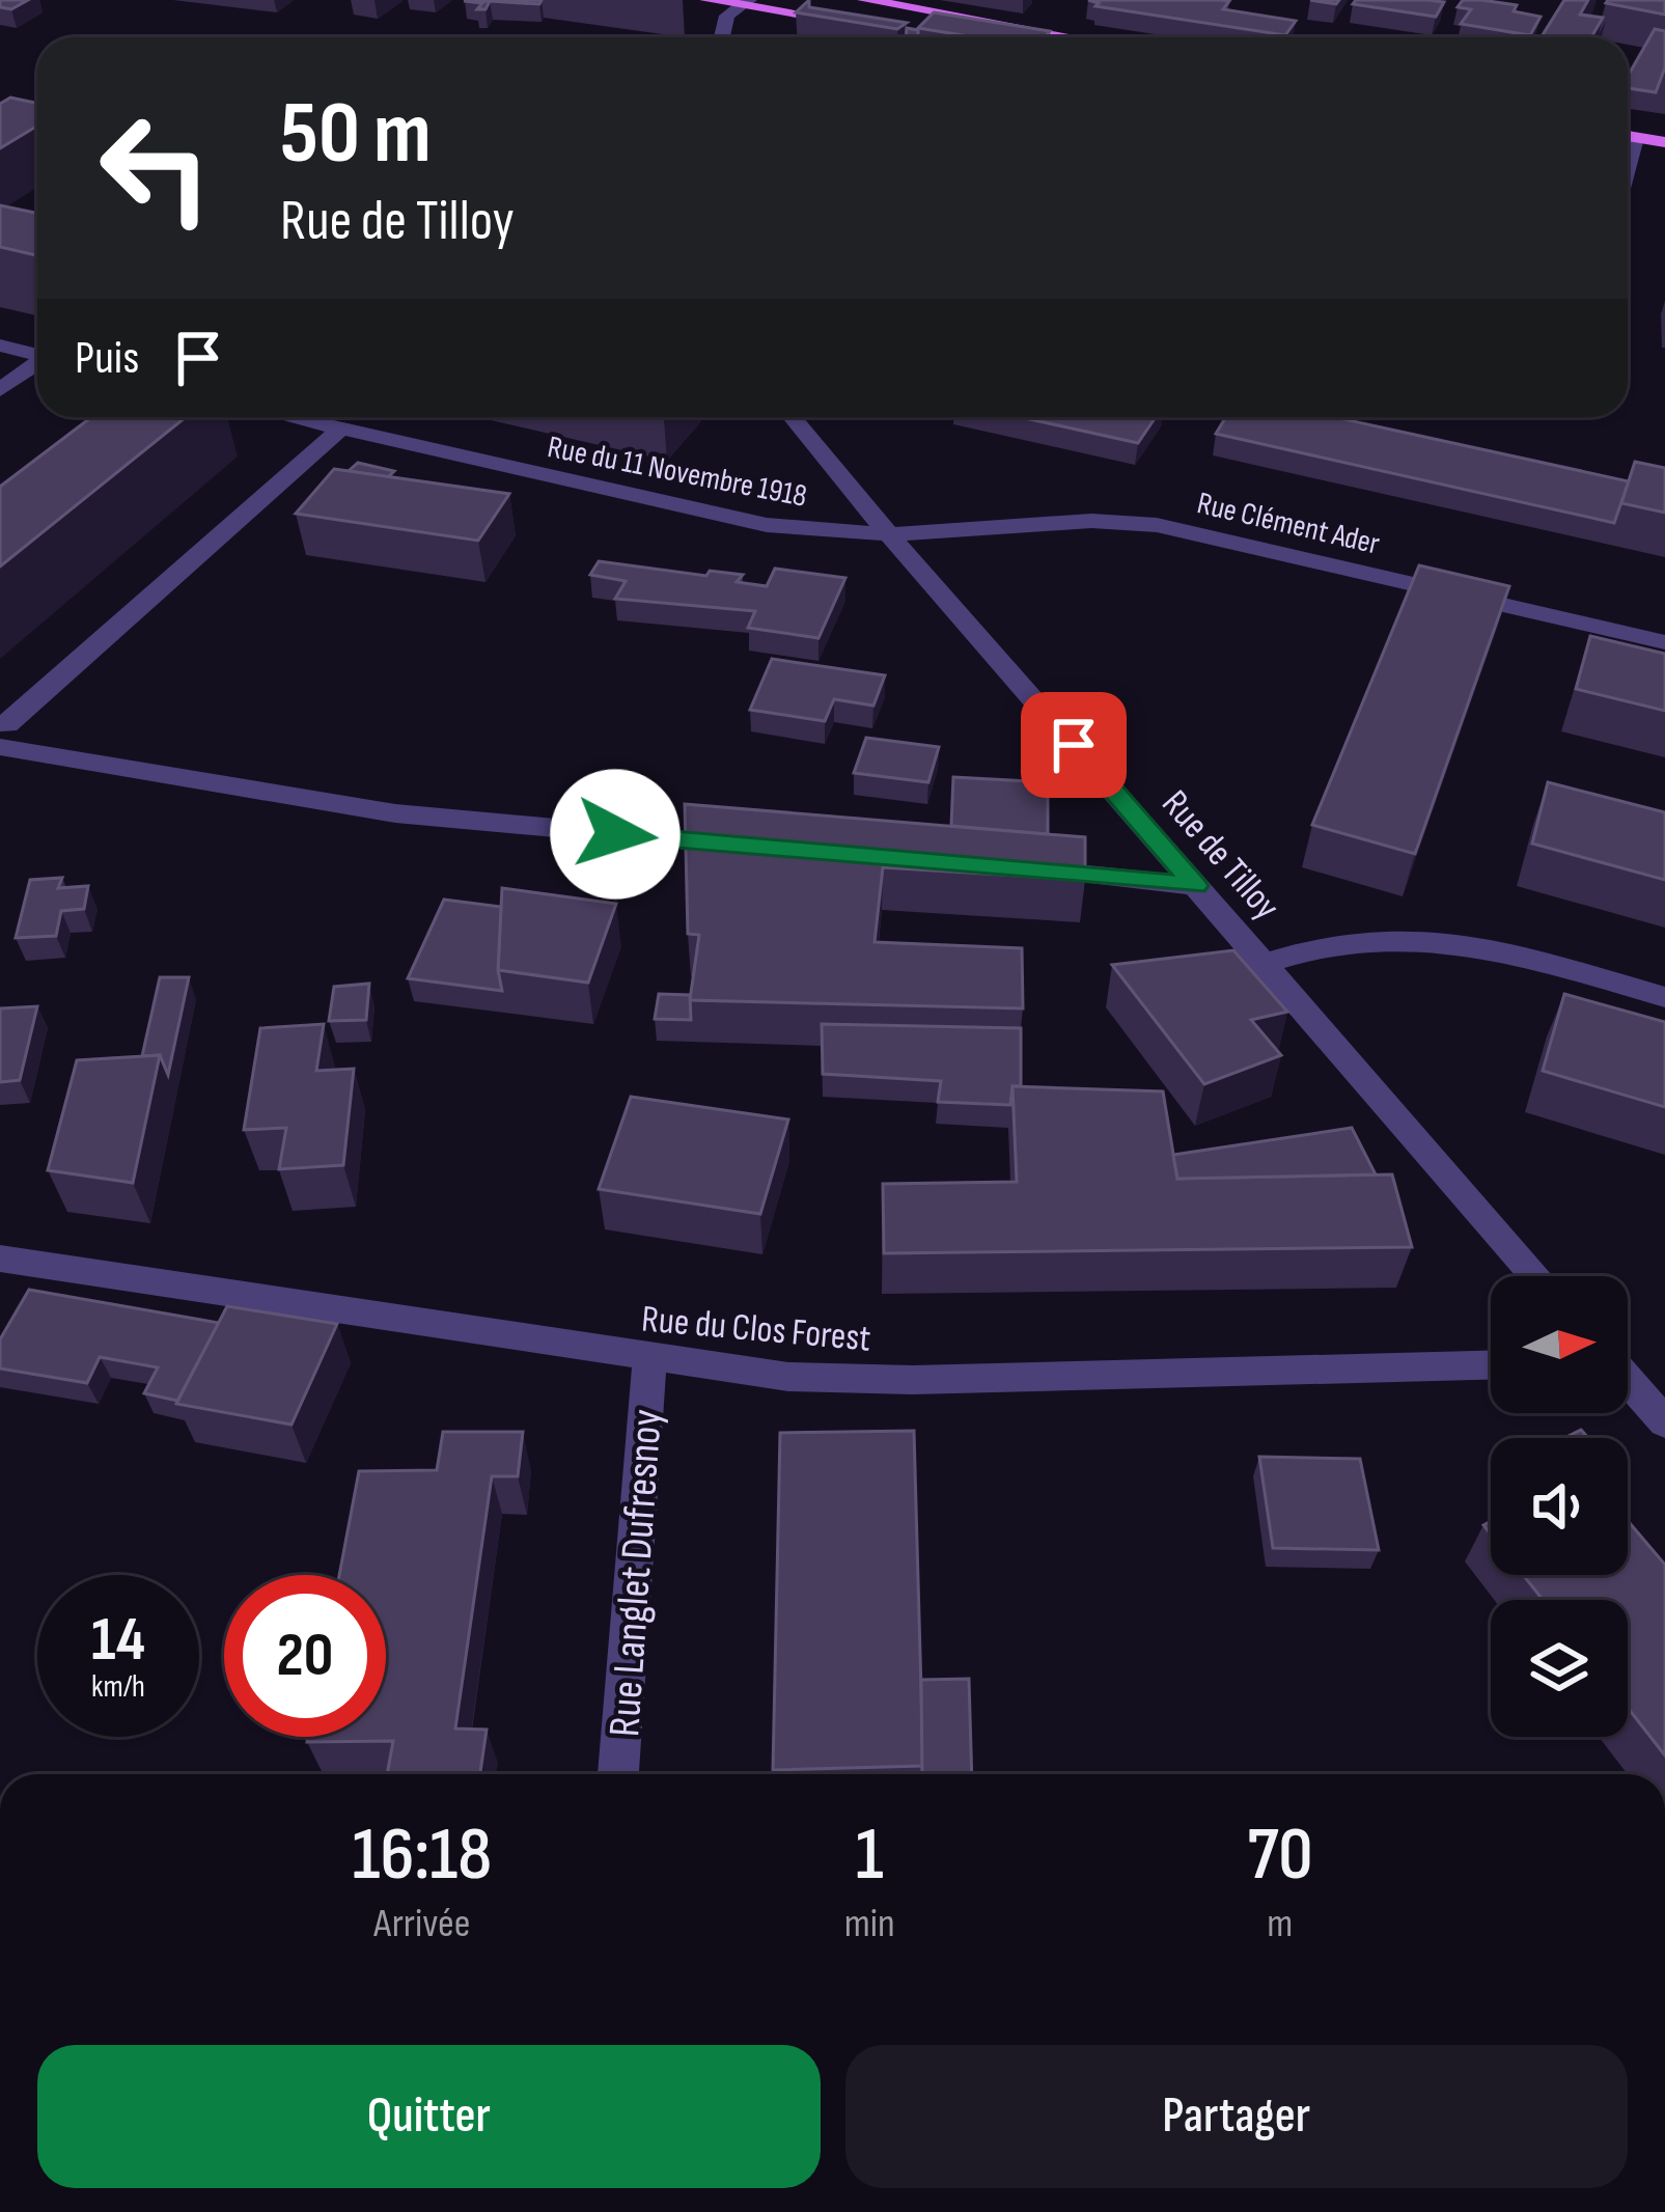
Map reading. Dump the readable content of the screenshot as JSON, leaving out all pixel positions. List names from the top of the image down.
{
  "streets": {
    "street": [
      "Rue du 11 Novembre 1918",
      "Rue Clément Ader",
      "Rue de Tilloy",
      "Rue du Clos Forest",
      "Rue Langlet Dufresnoy"
    ]
  },
  "crossings": [
    ["Rue du 11 Novembre 1918", "Rue Clément Ader"],
    ["Rue du 11 Novembre 1918", "Rue de Tilloy"],
    ["Rue Clément Ader", "Rue de Tilloy"],
    ["Rue du Clos Forest", "Rue Langlet Dufresnoy"]
  ],
  "north": "right",
  "page": {
    "turn": ["50 m", "Rue de Tilloy"],
    "then": "Puis",
    "speed": "14 km/h",
    "limit": "20",
    "eta": [
      "16:18",
      "Arrivée",
      "1",
      "min",
      "70",
      "m"
    ],
    "buttons": ["Quitter", "Partager"]
  }
}
